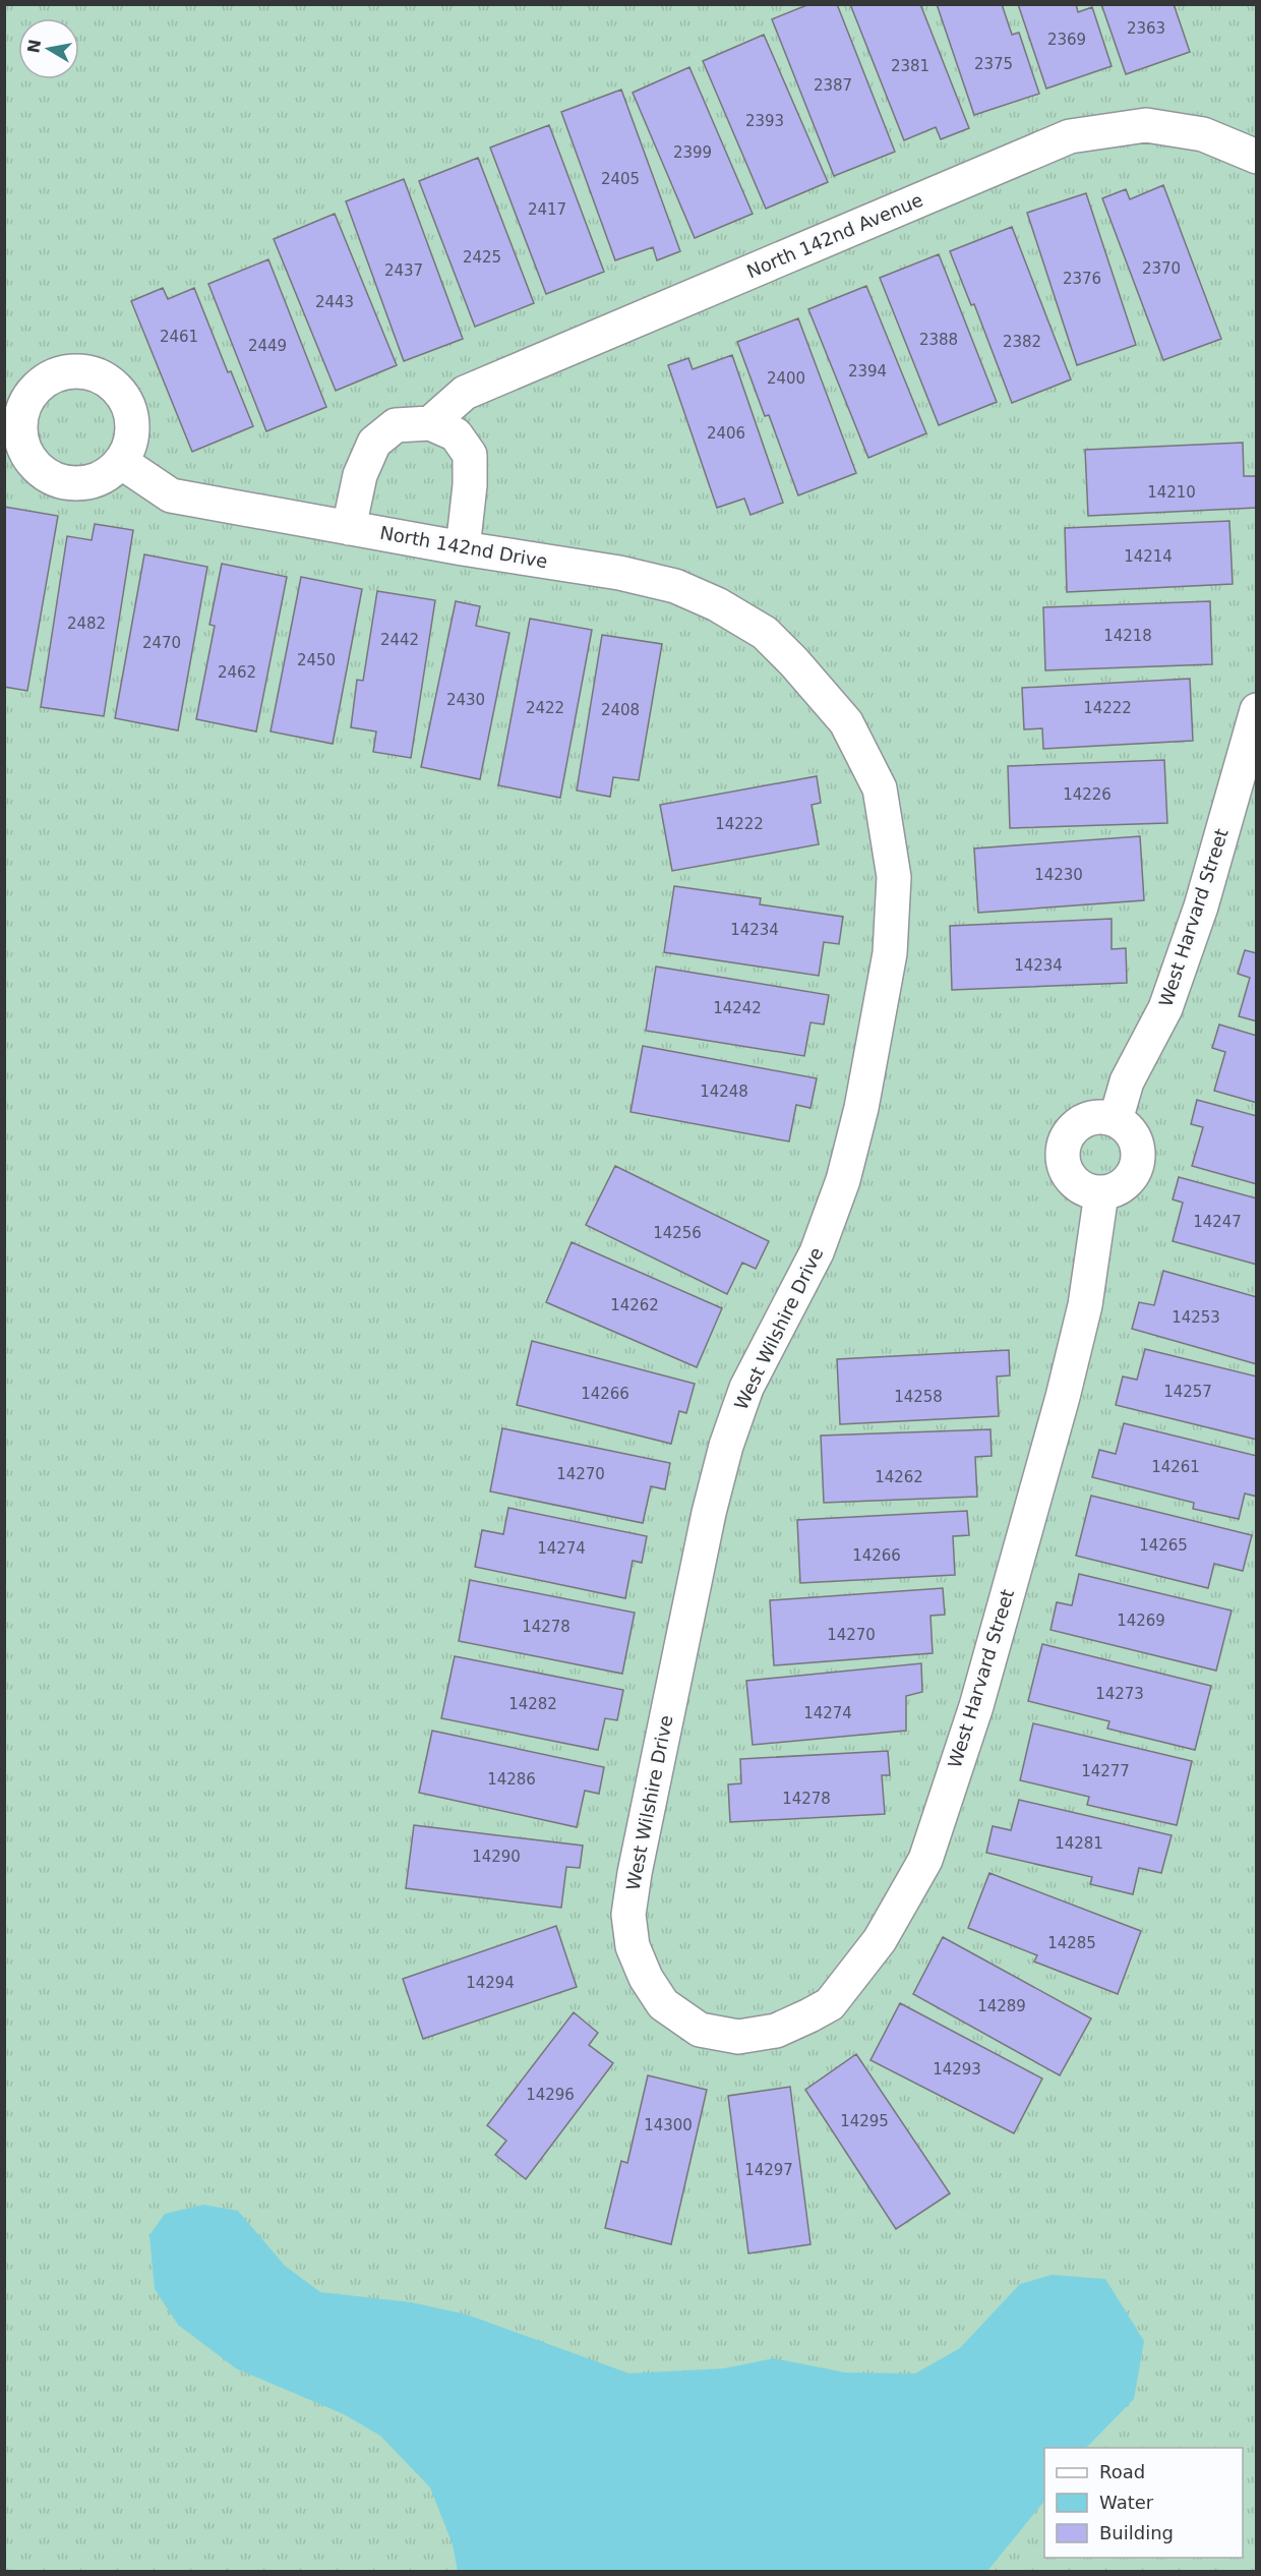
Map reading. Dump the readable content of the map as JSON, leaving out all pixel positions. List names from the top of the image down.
{
  "streets": {
    "street": [
      "North 142nd Avenue",
      "North 142nd Drive",
      "West Harvard Street",
      "West Wilshire Drive"
    ]
  },
  "crossings": [
    ["North 142nd Drive", "West Wilshire Drive"],
    ["West Harvard Street", "West Wilshire Drive"]
  ],
  "house_numbers": [
    "2363",
    "2369",
    "2375",
    "2381",
    "2387",
    "2393",
    "2399",
    "2405",
    "2417",
    "2425",
    "2370",
    "2437",
    "2376",
    "2443",
    "2461",
    "2388",
    "2382",
    "2449",
    "2394",
    "2400",
    "2406",
    "14210",
    "14214",
    "2482",
    "14218",
    "2442",
    "2470",
    "2450",
    "2462",
    "2430",
    "2422",
    "14222",
    "2408",
    "14226",
    "14222",
    "14230",
    "14234",
    "14234",
    "14242",
    "14248",
    "14247",
    "14256",
    "14262",
    "14253",
    "14257",
    "14266",
    "14258",
    "14261",
    "14270",
    "14262",
    "14265",
    "14274",
    "14266",
    "14269",
    "14278",
    "14270",
    "14273",
    "14282",
    "14274",
    "14277",
    "14286",
    "14278",
    "14281",
    "14290",
    "14285",
    "14294",
    "14289",
    "14293",
    "14296",
    "14295",
    "14300",
    "14297"
  ],
  "legend": ["Road", "Water", "Building"],
  "north": "left"
}
